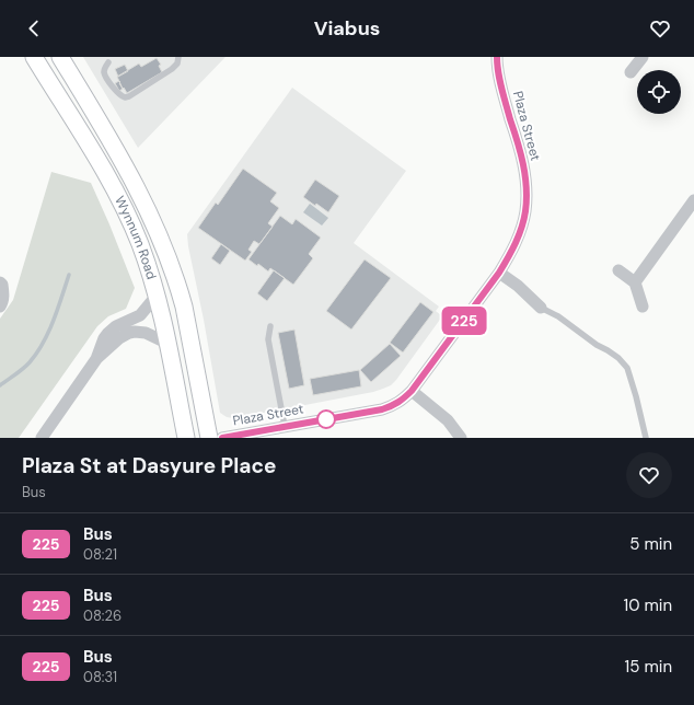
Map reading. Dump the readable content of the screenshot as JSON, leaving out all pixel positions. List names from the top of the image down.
{
  "streets": {
    "main road": ["Wynnum Road"],
    "street": ["Plaza Street"]
  },
  "lines": ["bus line 225"],
  "page": {
    "header": "Viabus",
    "on_map": "225",
    "heading": ["Plaza St at Dasyure Place", "Bus"],
    "list": [
      {
        "mark": "225",
        "name": "Bus",
        "note": "08:21",
        "value": "5 min"
      },
      {
        "mark": "225",
        "name": "Bus",
        "note": "08:26",
        "value": "10 min"
      },
      {
        "mark": "225",
        "name": "Bus",
        "note": "08:31",
        "value": "15 min"
      }
    ]
  }
}
